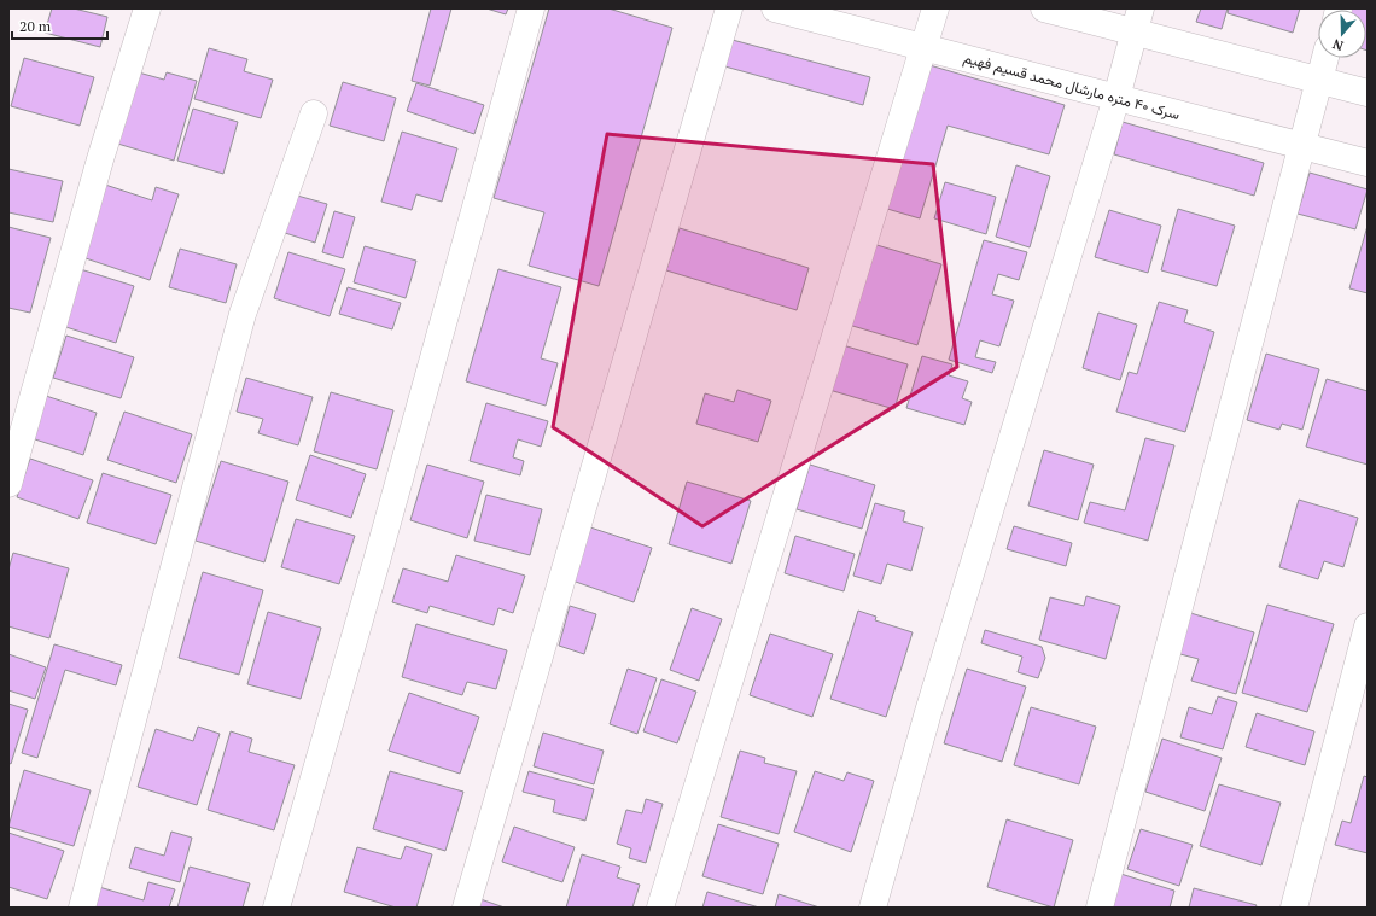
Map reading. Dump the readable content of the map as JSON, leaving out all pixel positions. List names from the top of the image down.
{
  "streets": {
    "street": ["سرک ۴۰ متره مارشال محمد قسیم فهیم"]
  },
  "scale_bar": "20 m",
  "north": "bottom"
}
